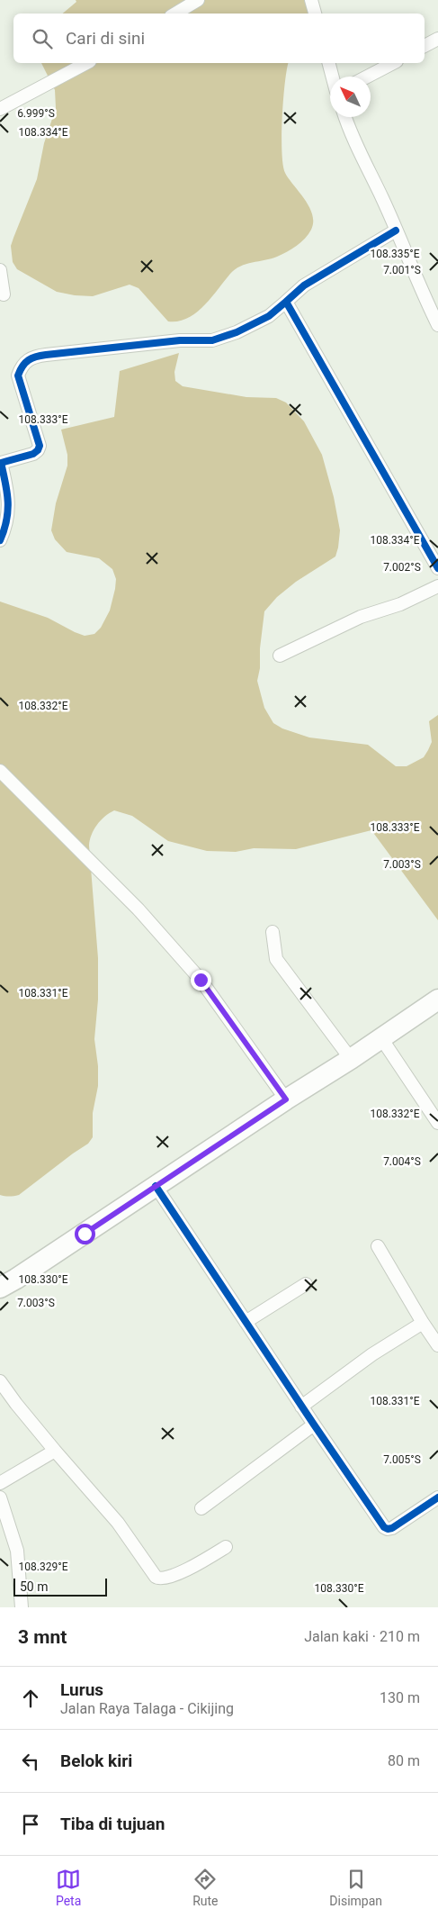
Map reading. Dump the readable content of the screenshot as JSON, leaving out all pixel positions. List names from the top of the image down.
{
  "scale_bar": "50 m",
  "north": "top left",
  "page": {
    "search": "Cari di sini",
    "scale": "50 m",
    "heading": ["3 mnt", "Jalan kaki · 210 m"],
    "list": [
      ["Lurus", "Jalan Raya Talaga - Cikijing", "130 m"],
      ["Belok kiri", "80 m"],
      "Tiba di tujuan"
    ],
    "nav": ["Peta", "Rute", "Disimpan"]
  },
  "coordinates": [
    "6.999°S",
    "108.334°E",
    "108.335°E",
    "7.001°S",
    "108.333°E",
    "7.002°S",
    "108.332°E",
    "7.003°S",
    "108.331°E",
    "7.004°S",
    "108.330°E",
    "7.005°S",
    "108.329°E"
  ]
}
